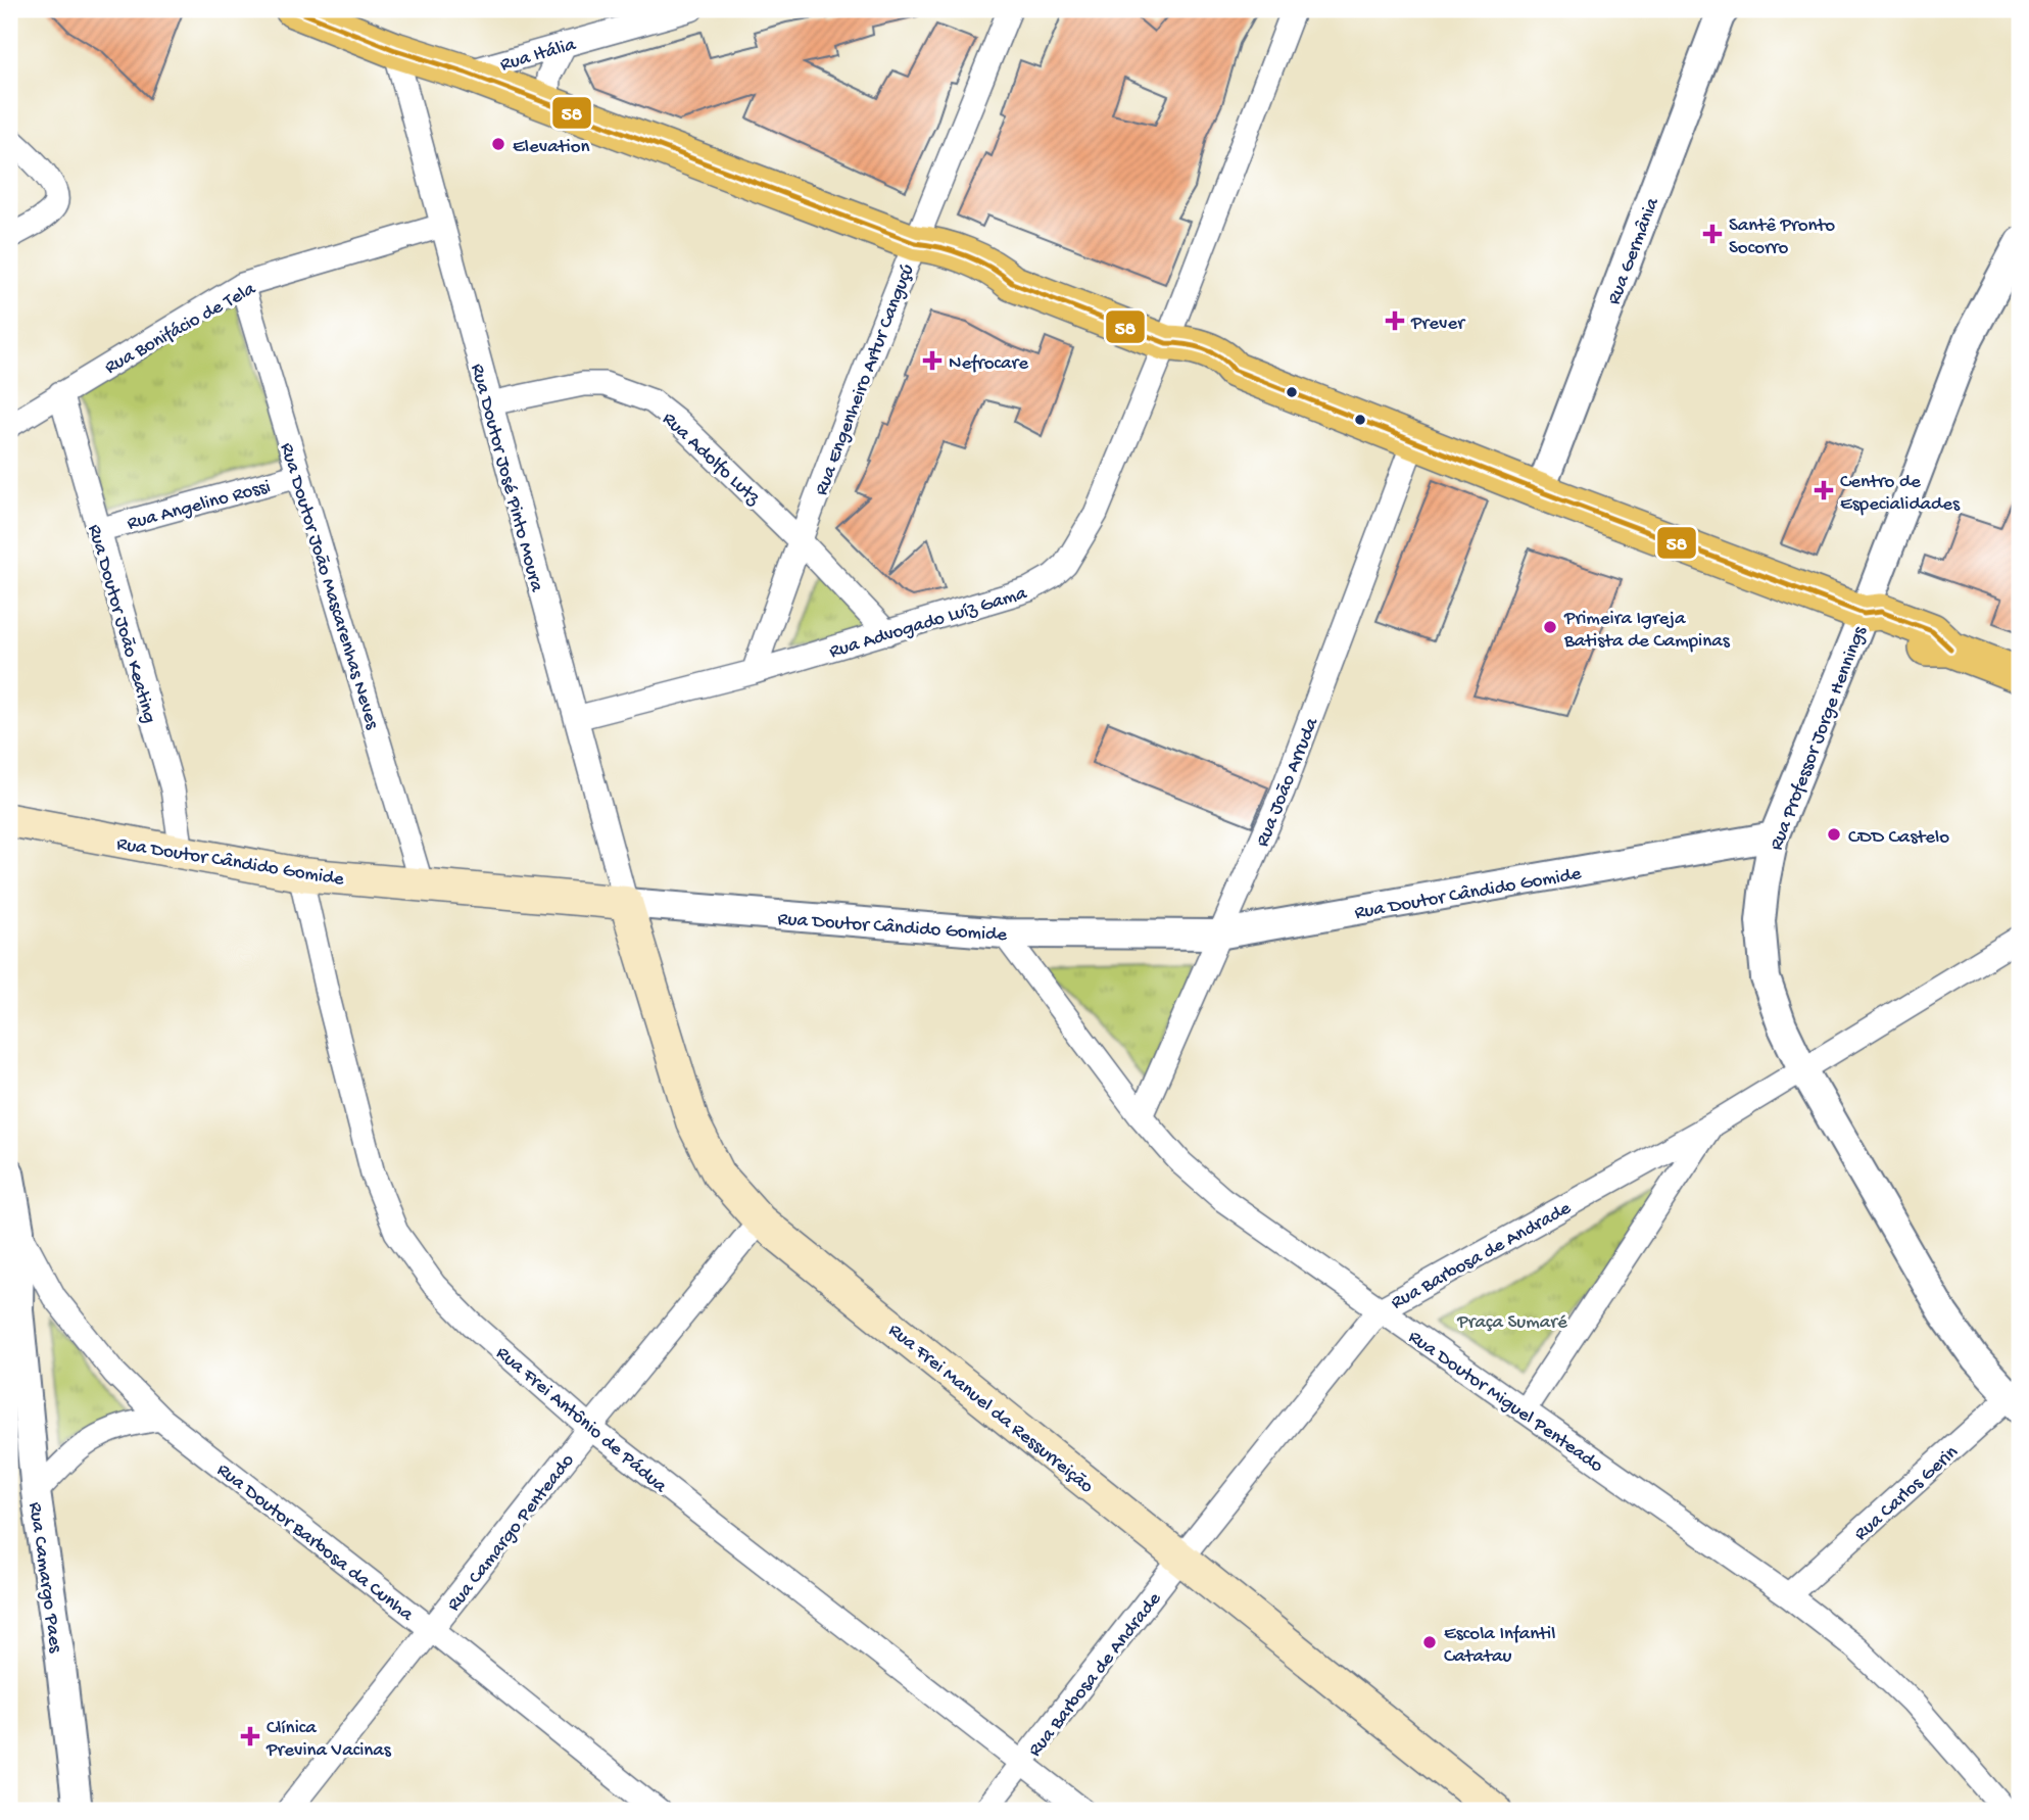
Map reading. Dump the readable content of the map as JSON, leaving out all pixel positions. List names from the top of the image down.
{
  "streets": {
    "main road": ["Rua Doutor Cândido Gomide", "Rua Frei Manuel da Ressurreição"],
    "street": [
      "Rua Itália",
      "Rua Germânia",
      "Rua Bonifácio de Tela",
      "Rua Engenheiro Artur Canguçú",
      "Rua Adolfo Lutz",
      "Rua Doutor José Pinto Moura",
      "Rua Angelino Rossi",
      "Rua Doutor João Mascarenhas Neves",
      "Rua Advogado Luíz Gama",
      "Rua Doutor João Keating",
      "Rua Professor Jorge Hennings",
      "Rua João Arruda",
      "Rua Barbosa de Andrade",
      "Rua Doutor Miguel Penteado",
      "Rua Frei Antônio de Pádua",
      "Rua Carlos Gerin",
      "Rua Camargo Penteado",
      "Rua Doutor Barbosa da Cunha",
      "Rua Camargo Paes"
    ]
  },
  "crossings": [
    ["Rua Bonifácio de Tela", "Rua Doutor José Pinto Moura"],
    ["Rua Bonifácio de Tela", "Rua Doutor João Mascarenhas Neves"],
    ["Rua Bonifácio de Tela", "Rua Doutor João Keating"],
    ["Rua Engenheiro Artur Canguçú", "Rua Adolfo Lutz"],
    ["Rua Engenheiro Artur Canguçú", "Rua Advogado Luíz Gama"],
    ["Rua Adolfo Lutz", "Rua Doutor José Pinto Moura"],
    ["Rua Adolfo Lutz", "Rua Advogado Luíz Gama"],
    ["Rua Doutor José Pinto Moura", "Rua Advogado Luíz Gama"],
    ["Rua Doutor José Pinto Moura", "Rua Doutor Cândido Gomide"],
    ["Rua Doutor José Pinto Moura", "Rua Frei Manuel da Ressurreição"],
    ["Rua Angelino Rossi", "Rua Doutor João Mascarenhas Neves"],
    ["Rua Angelino Rossi", "Rua Doutor João Keating"],
    ["Rua Doutor João Mascarenhas Neves", "Rua Doutor Cândido Gomide"],
    ["Rua Doutor João Keating", "Rua Doutor Cândido Gomide"],
    ["Rua Professor Jorge Hennings", "Rua Doutor Cândido Gomide"],
    ["Rua Professor Jorge Hennings", "Rua Barbosa de Andrade"],
    ["Rua Professor Jorge Hennings", "Rua Carlos Gerin"],
    ["Rua João Arruda", "Rua Doutor Cândido Gomide"],
    ["Rua João Arruda", "Rua Doutor Miguel Penteado"],
    ["Rua Doutor Cândido Gomide", "Rua Doutor Miguel Penteado"],
    ["Rua Doutor Cândido Gomide", "Rua Frei Manuel da Ressurreição"],
    ["Rua Doutor Cândido Gomide", "Rua Frei Antônio de Pádua"],
    ["Rua Barbosa de Andrade", "Rua Doutor Miguel Penteado"],
    ["Rua Barbosa de Andrade", "Rua Frei Manuel da Ressurreição"],
    ["Rua Barbosa de Andrade", "Rua Frei Antônio de Pádua"],
    ["Rua Doutor Miguel Penteado", "Rua Carlos Gerin"],
    ["Rua Frei Manuel da Ressurreição", "Rua Camargo Penteado"],
    ["Rua Frei Antônio de Pádua", "Rua Camargo Penteado"],
    ["Rua Camargo Penteado", "Rua Doutor Barbosa da Cunha"],
    ["Rua Doutor Barbosa da Cunha", "Rua Camargo Paes"]
  ],
  "parks": ["Praça Sumaré"],
  "places": {
    "other": [
      "Elevation",
      "Primeira Igreja Batista de Campinas",
      "CDD Castelo",
      "Escola Infantil Catatau"
    ],
    "health": [
      "Santê Pronto Socorro",
      "Prever",
      "Nefrocare",
      "Centro de Especialidades",
      "Clínica Previna Vacinas"
    ]
  },
  "lines": ["transit line 58"]
}
